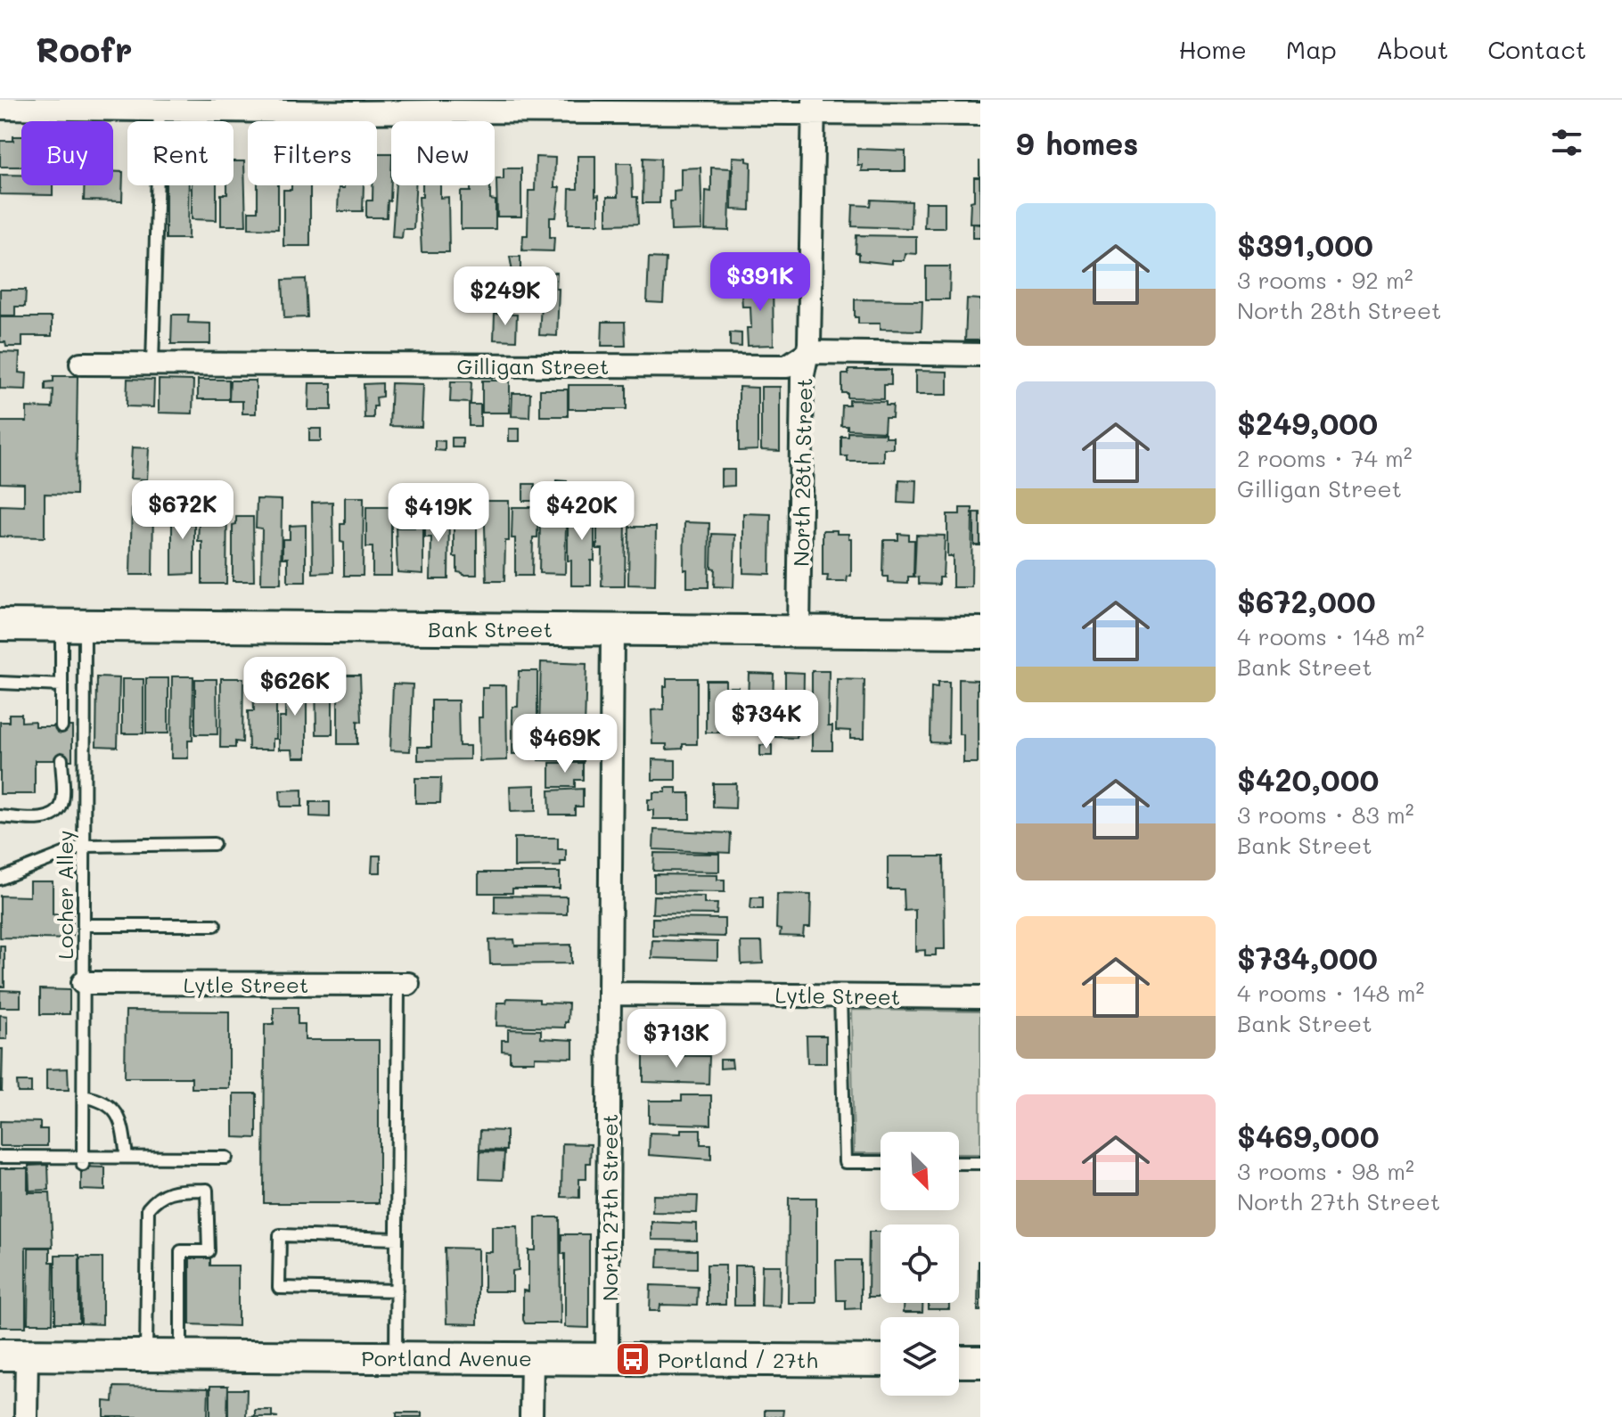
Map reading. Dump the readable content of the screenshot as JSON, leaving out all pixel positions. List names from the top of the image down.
{
  "streets": {
    "street": [
      "Gilligan Street",
      "North 28th Street",
      "Bank Street",
      "Lytle Street",
      "North 27th Street",
      "Portland Avenue"
    ],
    "lane": ["Locher Alley"]
  },
  "crossings": [
    ["Gilligan Street", "North 28th Street"],
    ["North 28th Street", "Bank Street"],
    ["Bank Street", "Locher Alley"],
    ["Bank Street", "North 27th Street"],
    ["Locher Alley", "Lytle Street"],
    ["Lytle Street", "North 27th Street"],
    ["North 27th Street", "Portland Avenue"]
  ],
  "places": {
    "bus stop": ["Portland / 27th"]
  },
  "north": "bottom right",
  "page": {
    "header": "Roofr",
    "nav": [
      "Home",
      "Map",
      "About",
      "Contact"
    ],
    "heading": "9 homes",
    "chip": [
      "Buy",
      "Rent",
      "Filters",
      "New"
    ],
    "list": [
      {
        "name": "$391,000",
        "note": "3 rooms · 92 m² · North 28th Street"
      },
      {
        "name": "$249,000",
        "note": "2 rooms · 74 m² · Gilligan Street"
      },
      {
        "name": "$672,000",
        "note": "4 rooms · 148 m² · Bank Street"
      },
      {
        "name": "$420,000",
        "note": "3 rooms · 83 m² · Bank Street"
      },
      {
        "name": "$734,000",
        "note": "4 rooms · 148 m² · Bank Street"
      },
      {
        "name": "$469,000",
        "note": "3 rooms · 98 m² · North 27th Street"
      }
    ],
    "price": [
      "$391K",
      "$249K",
      "$672K",
      "$420K",
      "$419K",
      "$626K",
      "$734K",
      "$469K",
      "$713K"
    ]
  }
}
